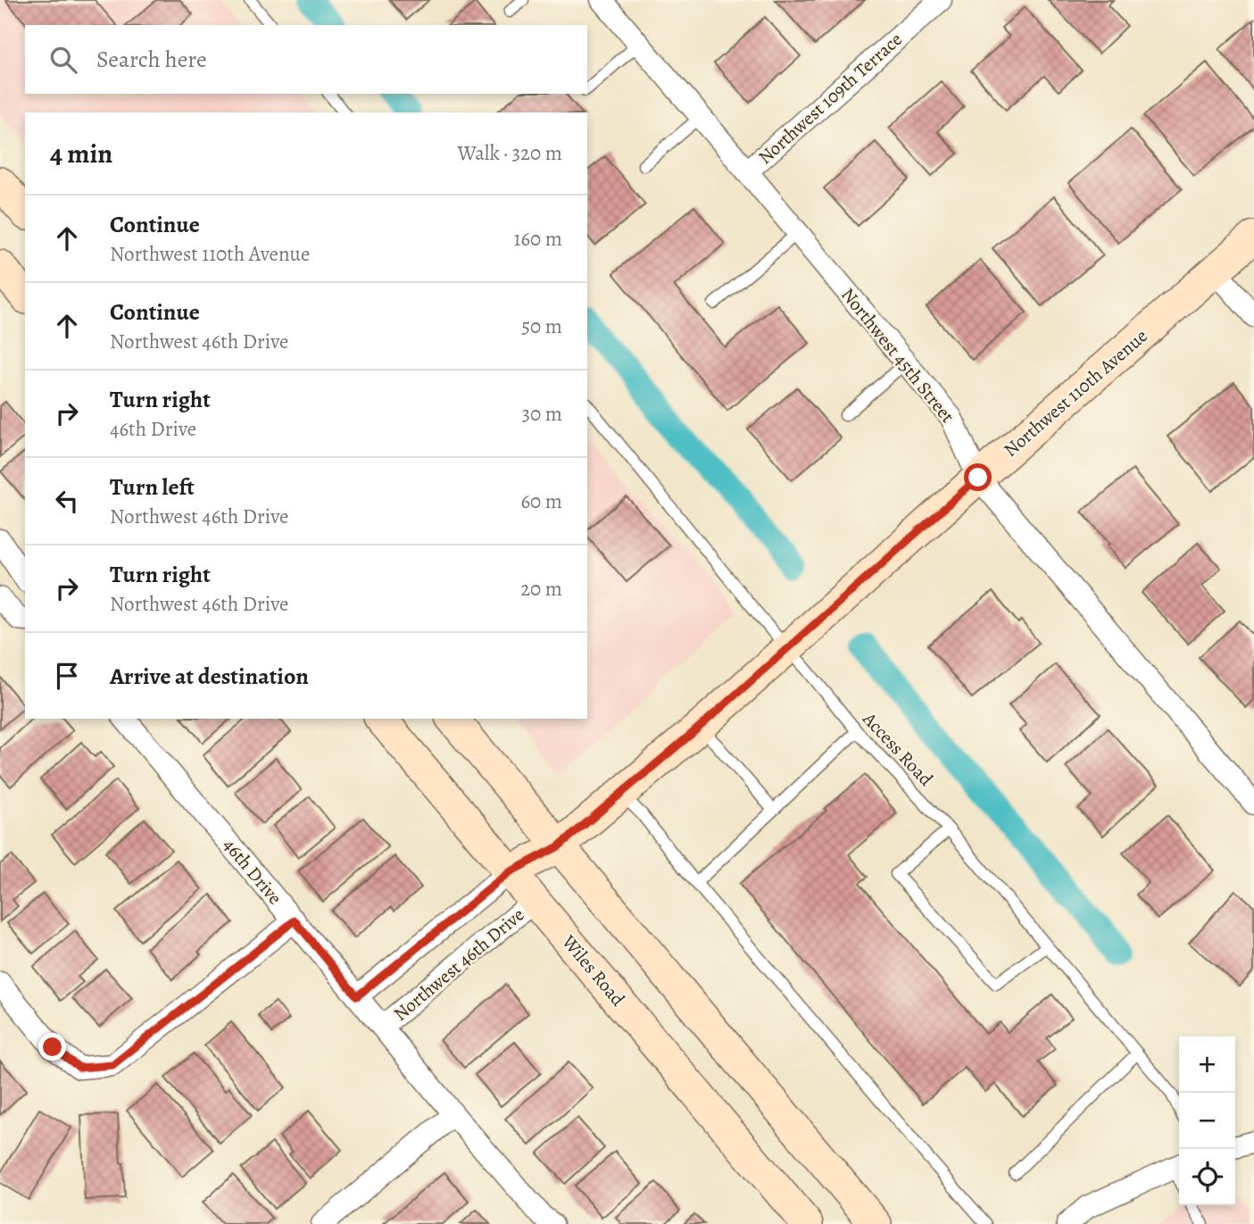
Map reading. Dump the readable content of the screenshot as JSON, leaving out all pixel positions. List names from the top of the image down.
{
  "streets": {
    "main road": ["Northwest 110th Avenue", "Wiles Road"],
    "street": [
      "Northwest 109th Terrace",
      "Northwest 45th Street",
      "46th Drive",
      "Northwest 46th Drive"
    ],
    "lane": ["Access Road"]
  },
  "crossings": [
    ["Northwest 109th Terrace", "Northwest 45th Street"],
    ["Northwest 45th Street", "Northwest 110th Avenue"],
    ["Northwest 110th Avenue", "Access Road"],
    ["Northwest 110th Avenue", "Northwest 46th Drive"],
    ["Northwest 110th Avenue", "Wiles Road"],
    ["46th Drive", "Northwest 46th Drive"],
    ["Northwest 46th Drive", "Wiles Road"]
  ],
  "page": {
    "search": "Search here",
    "heading": ["4 min", "Walk · 320 m"],
    "list": [
      ["Continue", "Northwest 110th Avenue", "160 m"],
      ["Continue", "Northwest 46th Drive", "50 m"],
      ["Turn right", "46th Drive", "30 m"],
      ["Turn left", "Northwest 46th Drive", "60 m"],
      ["Turn right", "Northwest 46th Drive", "20 m"],
      "Arrive at destination"
    ],
    "map_buttons": ["+", "−"]
  }
}
